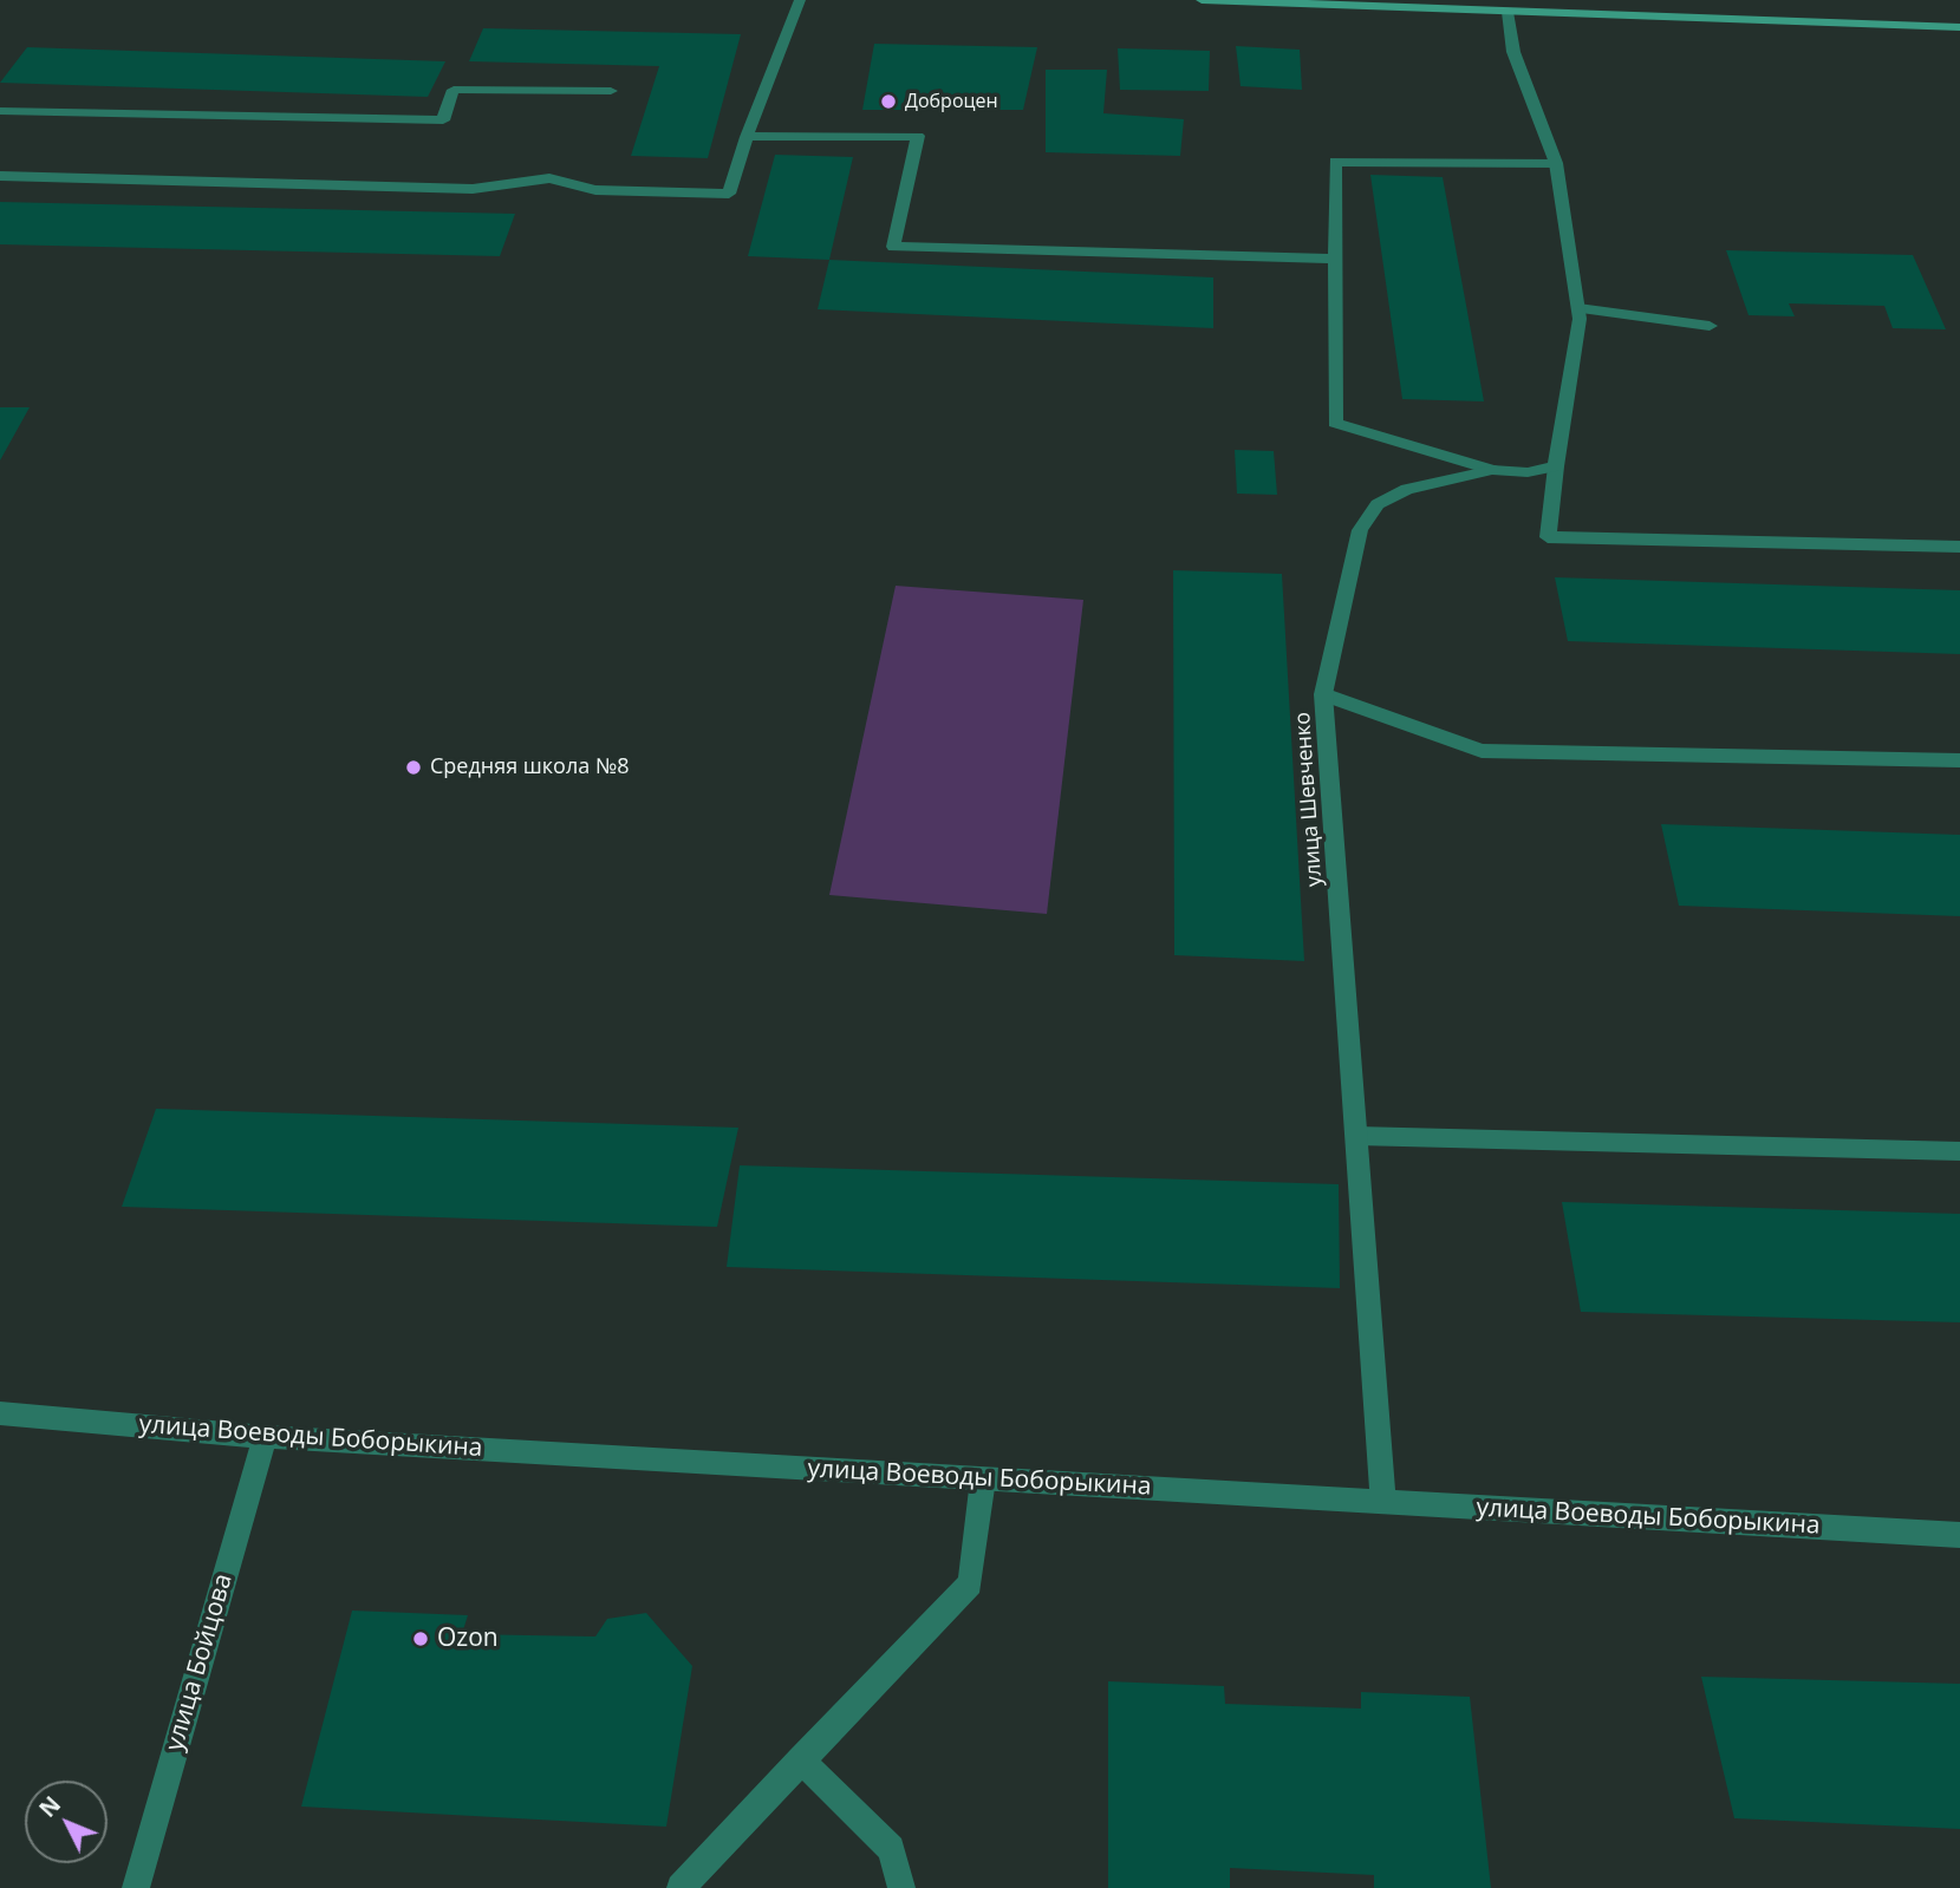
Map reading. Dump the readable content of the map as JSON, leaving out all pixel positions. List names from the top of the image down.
{
  "streets": {
    "street": ["улица Шевченко", "улица Воеводы Боборыкина", "улица Бойцова"]
  },
  "crossings": [
    ["улица Шевченко", "улица Воеводы Боборыкина"],
    ["улица Воеводы Боборыкина", "улица Бойцова"]
  ],
  "places": ["Доброцен", "Средняя школа №8", "Ozon"],
  "north": "top left"
}
